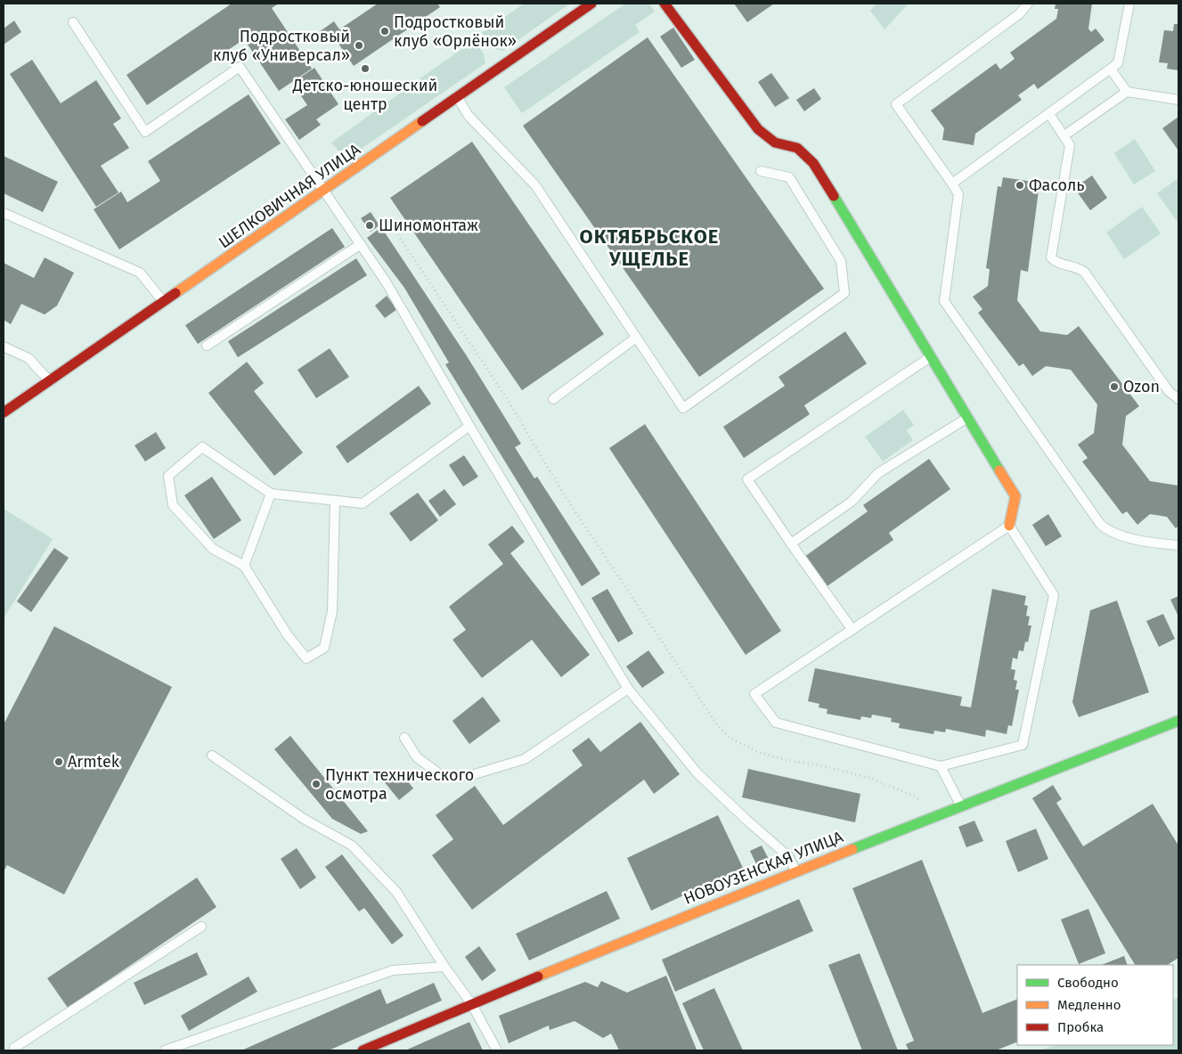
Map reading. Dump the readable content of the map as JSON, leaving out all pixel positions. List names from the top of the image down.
{
  "streets": {
    "street": ["ШЕЛКОВИЧНАЯ УЛИЦА", "НОВОУЗЕНСКАЯ УЛИЦА"]
  },
  "districts": ["ОКТЯБРЬСКОЕ УЩЕЛЬЕ"],
  "places": [
    "Подростковый клуб «Орлёнок»",
    "Подростковый клуб «Универсал»",
    "Детско-юношеский центр",
    "Фасоль",
    "Шиномонтаж",
    "Ozon",
    "Armtek",
    "Пункт технического осмотра"
  ],
  "legend": ["Свободно", "Медленно", "Пробка"]
}
